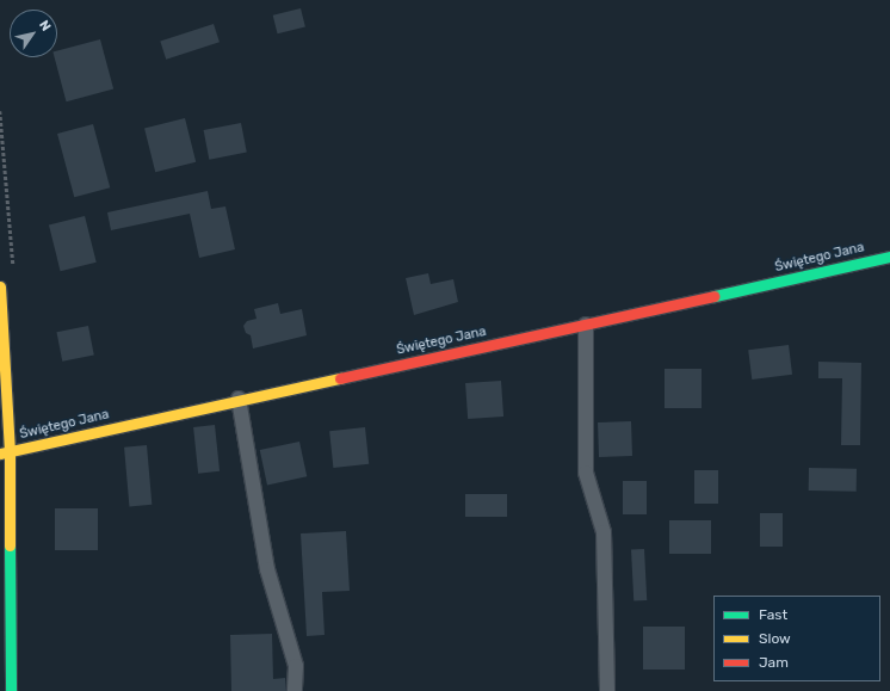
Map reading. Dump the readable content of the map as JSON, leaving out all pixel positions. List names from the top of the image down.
{
  "streets": {
    "street": ["Świętego Jana"]
  },
  "legend": ["Fast", "Slow", "Jam"],
  "north": "top right"
}
